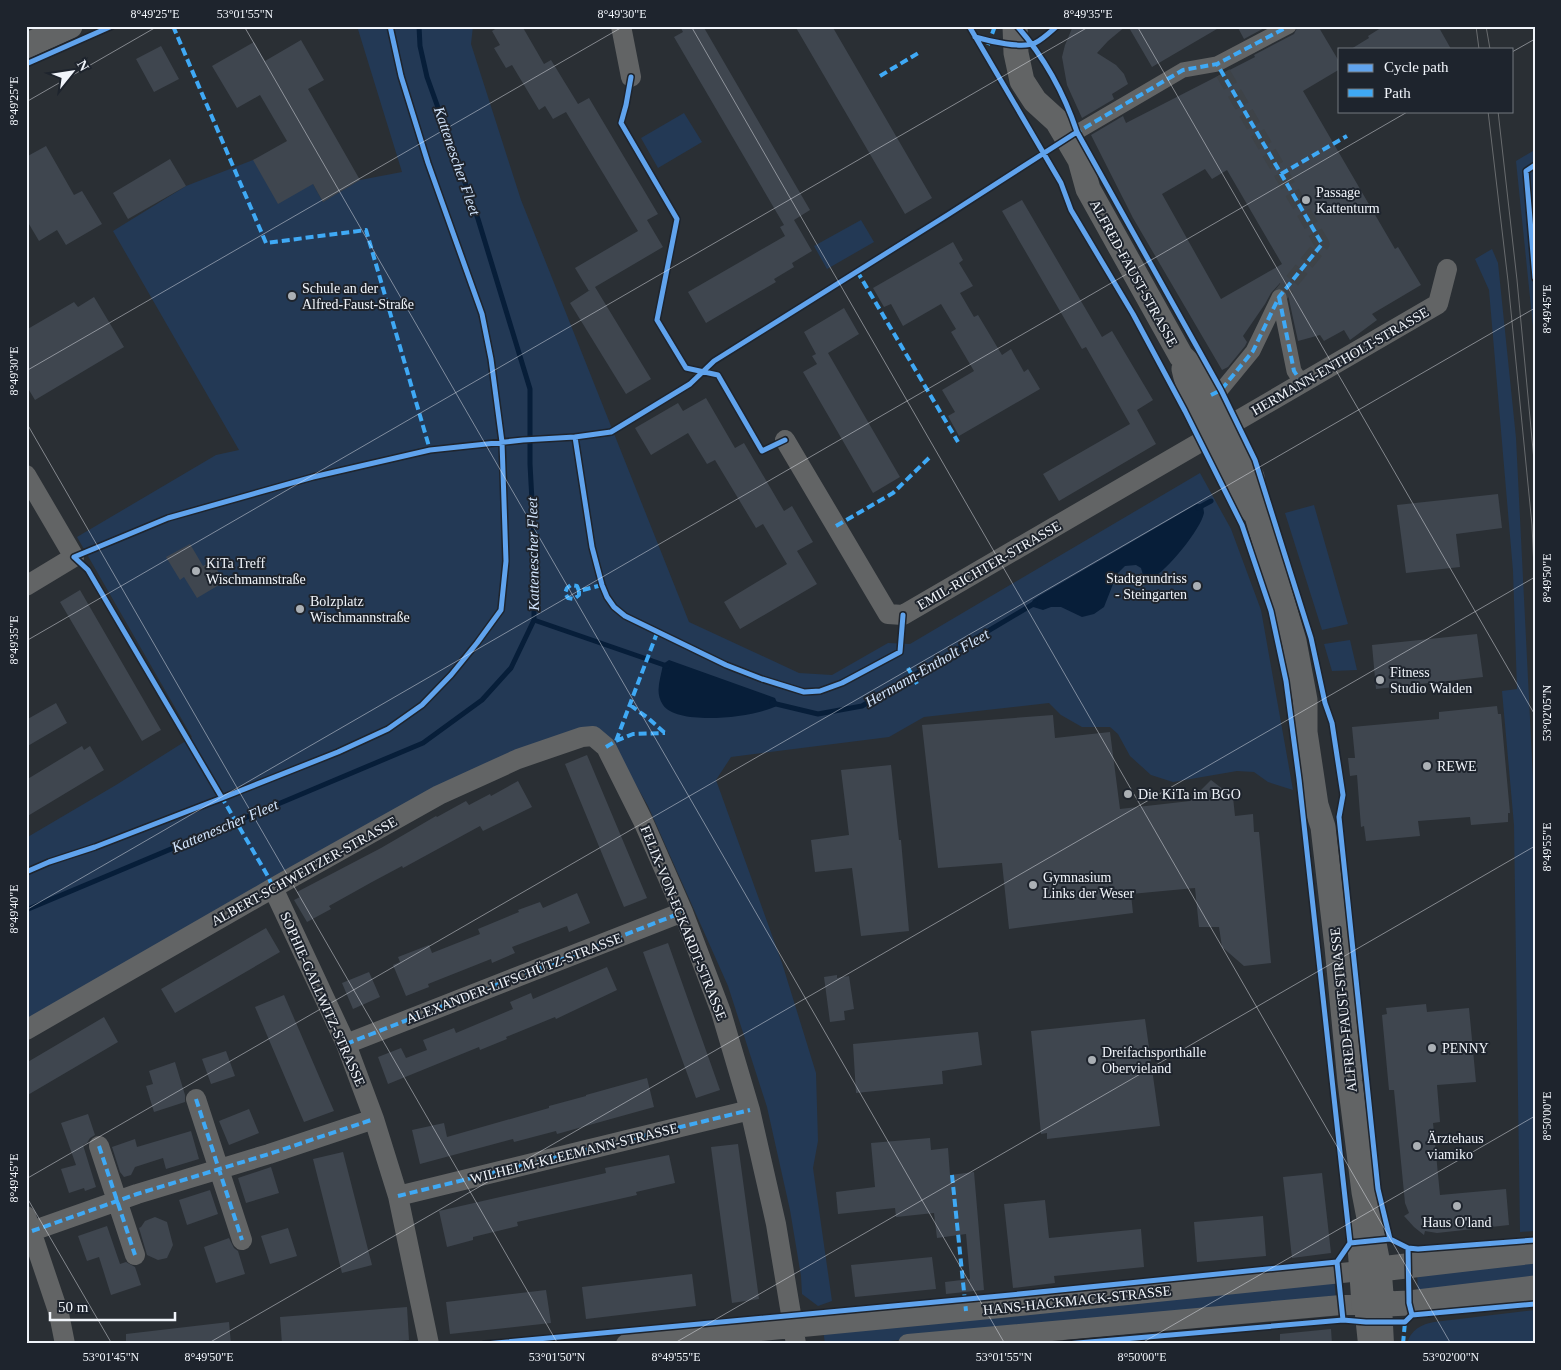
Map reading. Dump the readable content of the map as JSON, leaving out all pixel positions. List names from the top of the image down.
{
  "streets": {
    "street": [
      "ALFRED-FAUST-STRASSE",
      "HERMANN-ENTHOLT-STRASSE",
      "EMIL-RICHTER-STRASSE",
      "ALBERT-SCHWEITZER-STRASSE",
      "FELIX-VON-ECKARDT-STRASSE",
      "ALEXANDER-LIFSCHÜTZ-STRASSE",
      "SOPHIE-GALLWITZ-STRASSE",
      "WILHELM-KLEEMANN-STRASSE",
      "HANS-HACKMACK-STRASSE"
    ]
  },
  "crossings": [
    ["ALFRED-FAUST-STRASSE", "HERMANN-ENTHOLT-STRASSE"],
    ["ALFRED-FAUST-STRASSE", "EMIL-RICHTER-STRASSE"],
    ["ALFRED-FAUST-STRASSE", "HANS-HACKMACK-STRASSE"],
    ["HERMANN-ENTHOLT-STRASSE", "EMIL-RICHTER-STRASSE"],
    ["ALBERT-SCHWEITZER-STRASSE", "FELIX-VON-ECKARDT-STRASSE"],
    ["ALBERT-SCHWEITZER-STRASSE", "SOPHIE-GALLWITZ-STRASSE"],
    ["FELIX-VON-ECKARDT-STRASSE", "ALEXANDER-LIFSCHÜTZ-STRASSE"],
    ["FELIX-VON-ECKARDT-STRASSE", "WILHELM-KLEEMANN-STRASSE"],
    ["FELIX-VON-ECKARDT-STRASSE", "HANS-HACKMACK-STRASSE"],
    ["ALEXANDER-LIFSCHÜTZ-STRASSE", "SOPHIE-GALLWITZ-STRASSE"],
    ["SOPHIE-GALLWITZ-STRASSE", "WILHELM-KLEEMANN-STRASSE"]
  ],
  "water": ["Kattenescher Fleet", "Hermann-Entholt Fleet"],
  "places": [
    "Passage Kattenturm",
    "Schule an der Alfred-Faust-Straße",
    "KiTa Treff Wischmannstraße",
    "Stadtgrundriss - Steingarten",
    "Bolzplatz Wischmannstraße",
    "Fitness Studio Walden",
    "REWE",
    "Die KiTa im BGO",
    "Gymnasium Links der Weser",
    "PENNY",
    "Dreifachsporthalle Obervieland",
    "Ärztehaus viamiko",
    "Haus O'land"
  ],
  "legend": ["Cycle path", "Path"],
  "scale_bar": "50 m",
  "north": "top right",
  "coordinates": [
    "8°49'25\"E",
    "53°01'55\"N",
    "8°49'30\"E",
    "8°49'35\"E",
    "8°49'45\"E",
    "8°49'50\"E",
    "53°02'05\"N",
    "8°49'55\"E",
    "8°49'40\"E",
    "8°50'00\"E",
    "53°01'45\"N",
    "53°01'50\"N",
    "53°02'00\"N"
  ]
}
